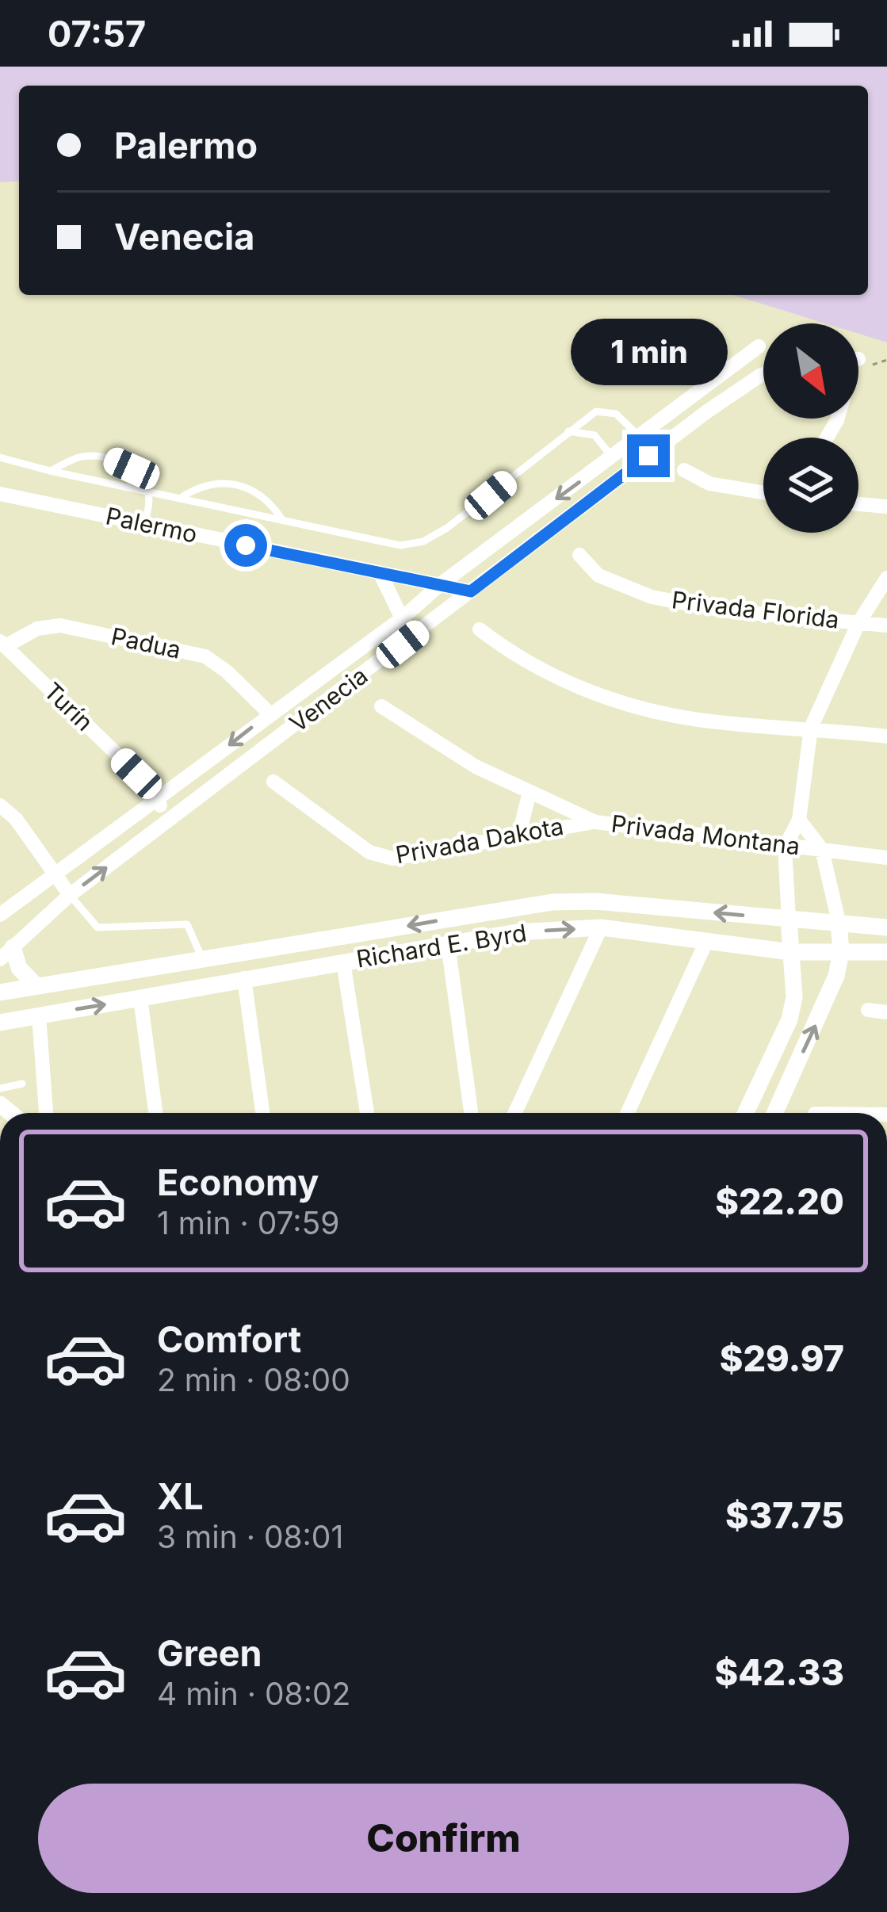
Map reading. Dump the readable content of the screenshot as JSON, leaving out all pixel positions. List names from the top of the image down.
{
  "streets": {
    "street": [
      "Palermo",
      "Privada Florida",
      "Padua",
      "Venecia",
      "Turín",
      "Privada Montana",
      "Privada Dakota",
      "Richard E. Byrd"
    ]
  },
  "crossings": [
    ["Palermo", "Venecia"],
    ["Padua", "Venecia"],
    ["Padua", "Turín"],
    ["Venecia", "Turín"],
    ["Privada Montana", "Privada Dakota"]
  ],
  "north": "bottom right",
  "page": {
    "status": "07:57",
    "banner": ["Palermo", "Venecia"],
    "bubble": "1 min",
    "list": [
      {
        "name": "Economy",
        "note": "1 min · 07:59",
        "value": "$22.20"
      },
      {
        "name": "Comfort",
        "note": "2 min · 08:00",
        "value": "$29.97"
      },
      {
        "name": "XL",
        "note": "3 min · 08:01",
        "value": "$37.75"
      },
      {
        "name": "Green",
        "note": "4 min · 08:02",
        "value": "$42.33"
      }
    ],
    "buttons": "Confirm"
  }
}
